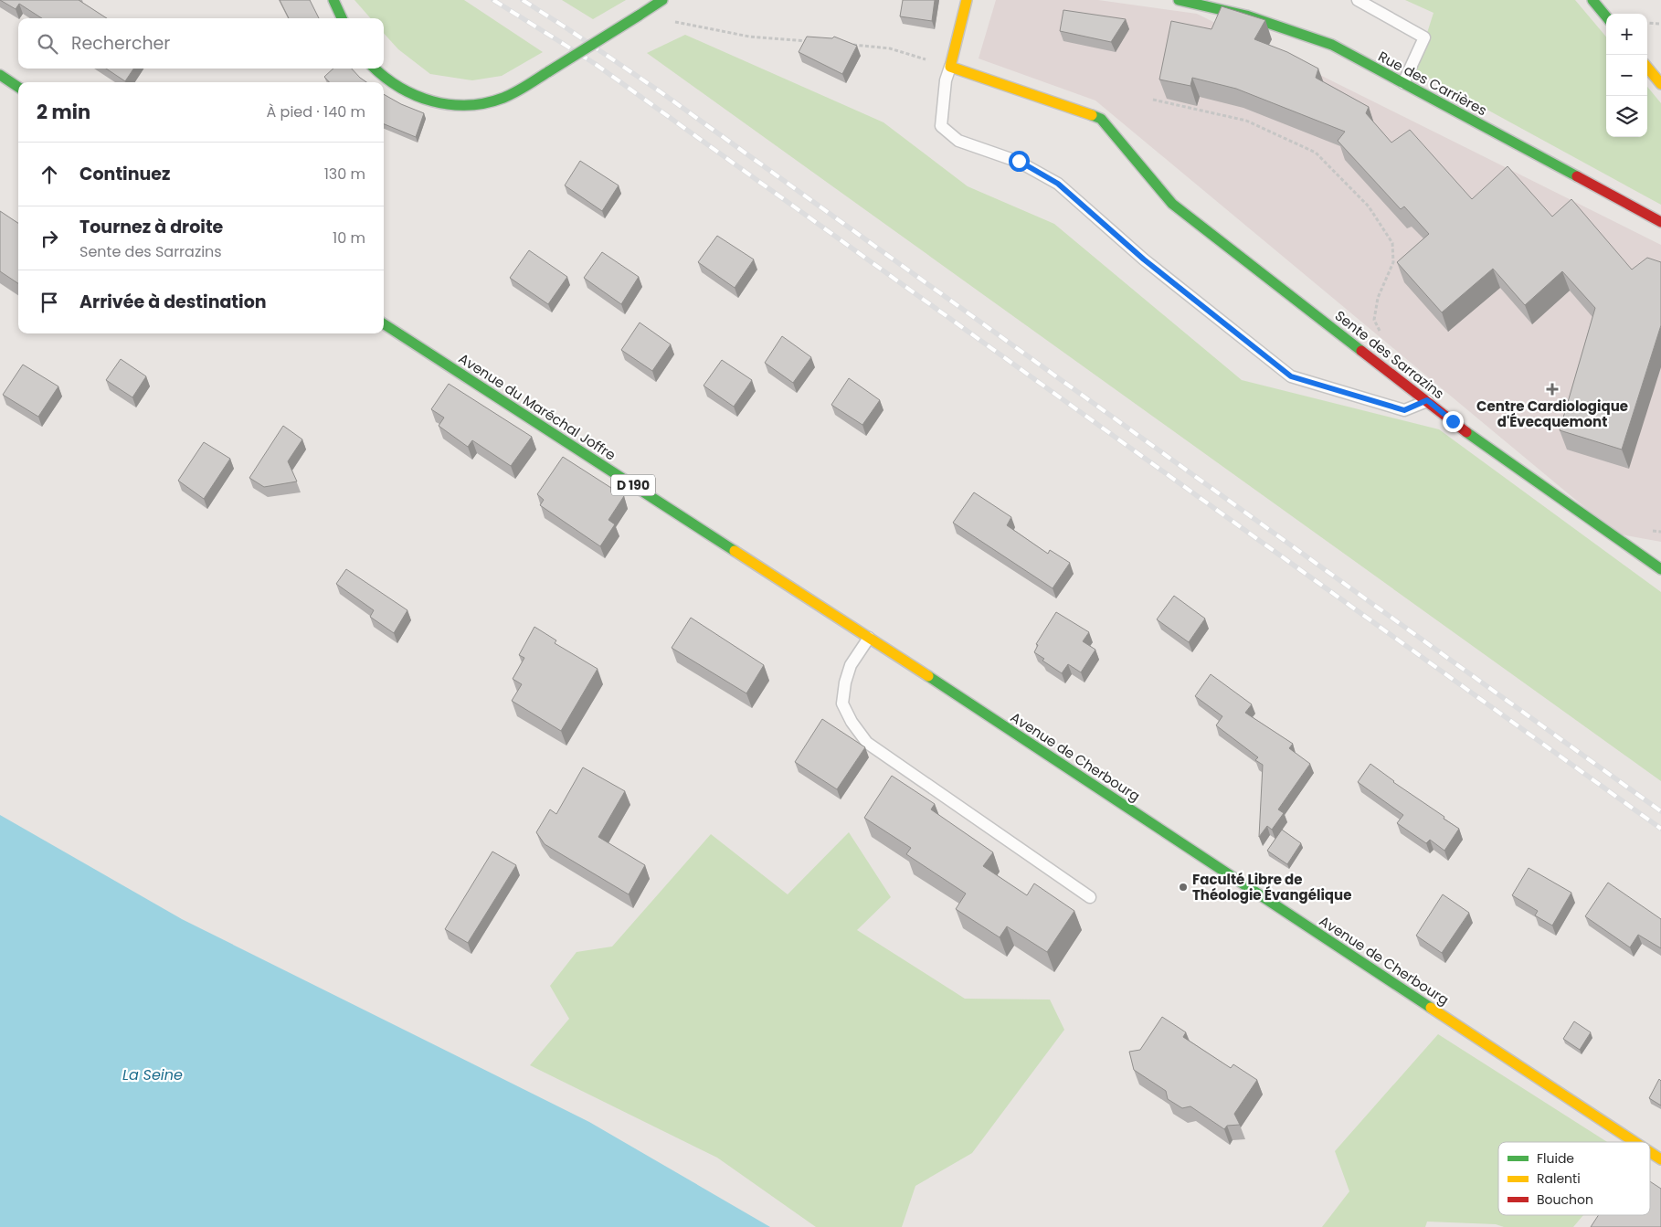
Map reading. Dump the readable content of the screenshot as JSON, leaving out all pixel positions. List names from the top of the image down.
{
  "streets": {
    "street": [
      "Rue des Carrières",
      "Sente des Sarrazins",
      "Avenue du Maréchal Joffre",
      "D 190",
      "Avenue de Cherbourg"
    ]
  },
  "crossings": [
    ["Avenue du Maréchal Joffre", "Avenue de Cherbourg"]
  ],
  "water": ["La Seine"],
  "places": {
    "health": ["Centre Cardiologique d'Évecquemont"],
    "other": ["Faculté Libre de Théologie Évangélique"]
  },
  "legend": ["Fluide", "Ralenti", "Bouchon"],
  "page": {
    "map_buttons": ["+", "−"],
    "search": "Rechercher",
    "heading": ["2 min", "À pied · 140 m"],
    "list": [
      ["Continuez", "130 m"],
      ["Tournez à droite", "Sente des Sarrazins", "10 m"],
      "Arrivée à destination"
    ]
  }
}
